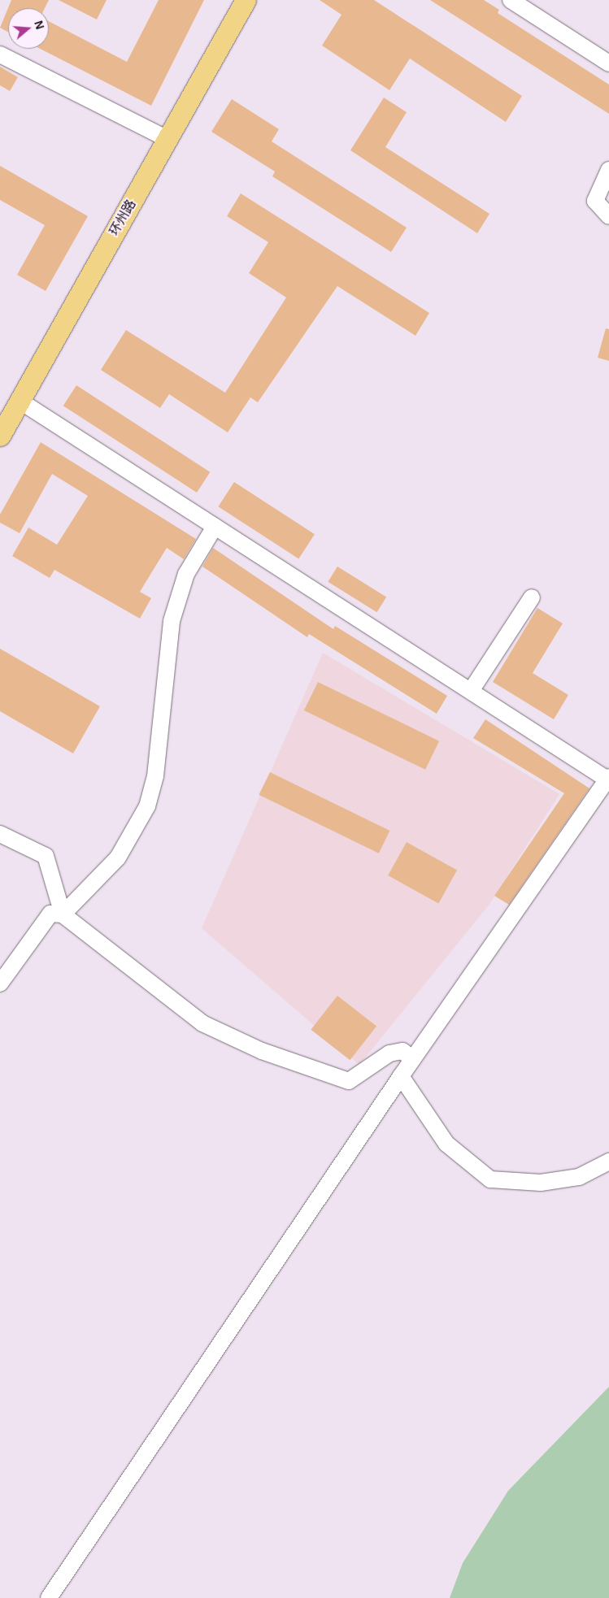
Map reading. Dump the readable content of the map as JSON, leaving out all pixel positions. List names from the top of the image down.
{
  "streets": {
    "main road": ["环州路"]
  },
  "north": "right"
}
